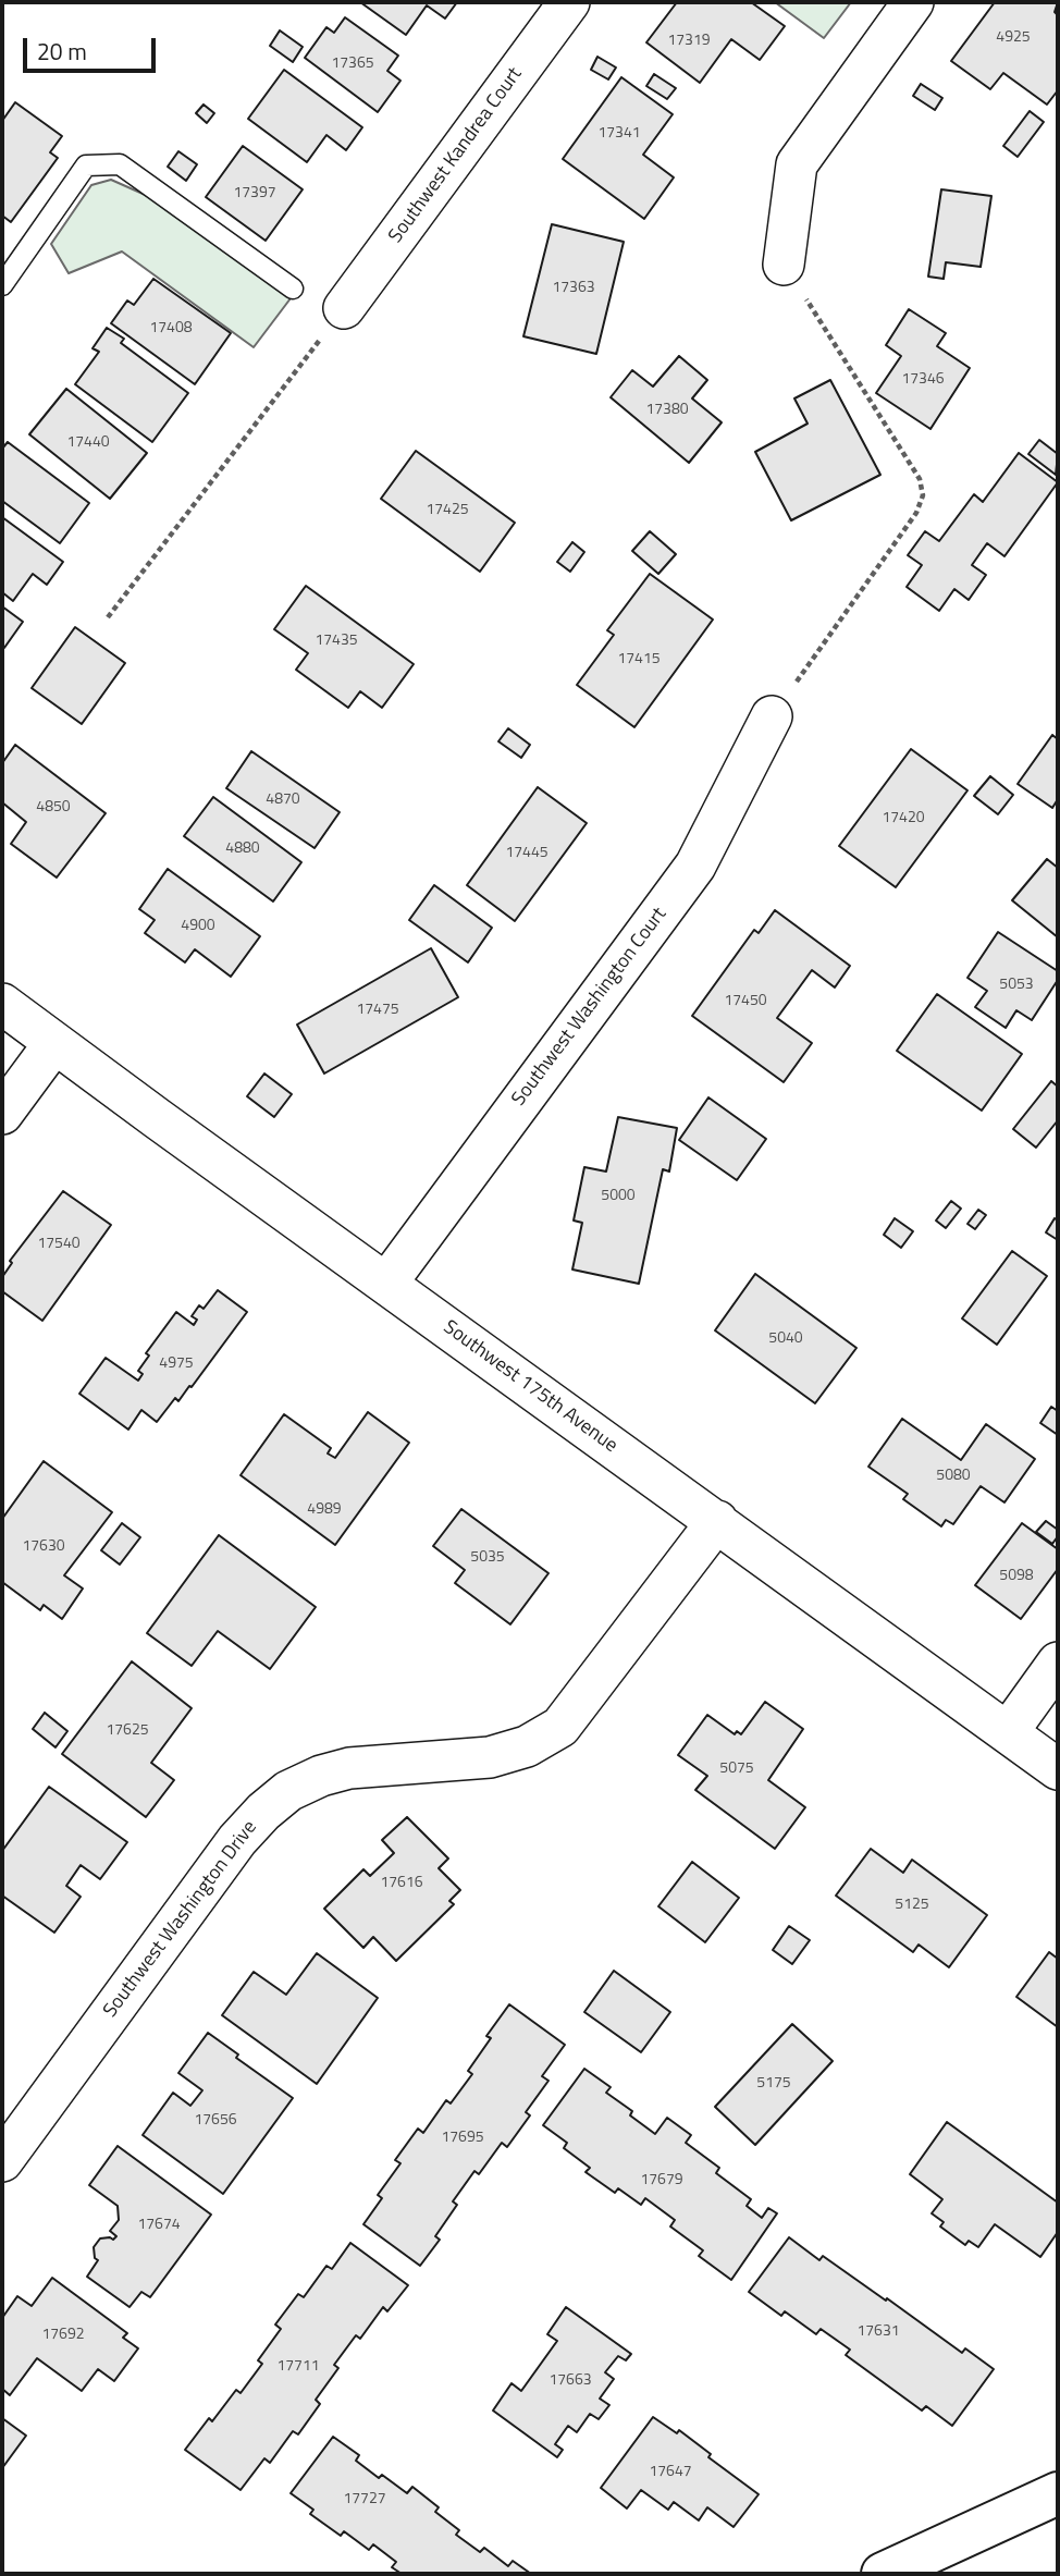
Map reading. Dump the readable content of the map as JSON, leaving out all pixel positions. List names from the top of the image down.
{
  "streets": {
    "street": [
      "Southwest Kandrea Court",
      "Southwest Washington Court",
      "Southwest 175th Avenue",
      "Southwest Washington Drive"
    ]
  },
  "crossings": [
    ["Southwest Washington Court", "Southwest 175th Avenue"],
    ["Southwest 175th Avenue", "Southwest Washington Drive"]
  ],
  "house_numbers": [
    "4925",
    "17319",
    "17365",
    "17341",
    "17397",
    "17363",
    "17408",
    "17346",
    "17380",
    "17440",
    "17425",
    "17435",
    "17415",
    "4870",
    "4850",
    "17420",
    "4880",
    "17445",
    "4900",
    "5053",
    "17450",
    "17475",
    "5000",
    "17540",
    "5040",
    "4975",
    "5080",
    "4989",
    "17630",
    "5035",
    "5098",
    "17625",
    "5075",
    "17616",
    "5125",
    "5175",
    "17656",
    "17695",
    "17679",
    "17674",
    "17631",
    "17692",
    "17711",
    "17663",
    "17647",
    "17727"
  ],
  "scale_bar": "20 m"
}
